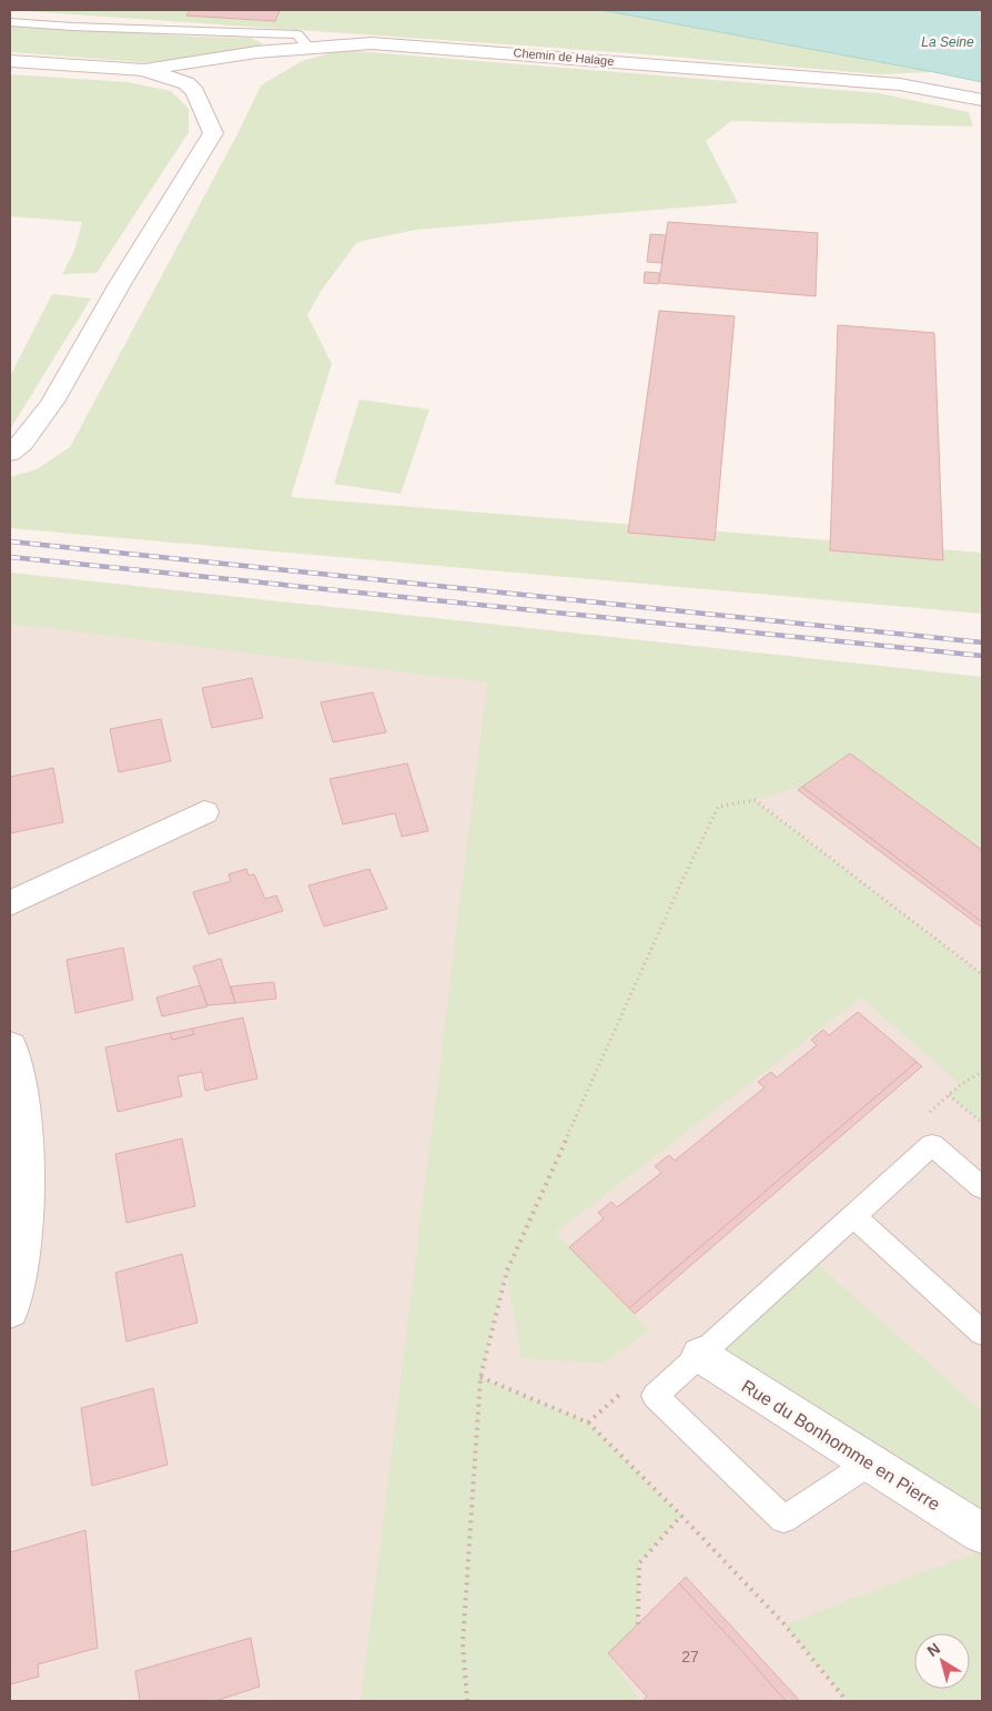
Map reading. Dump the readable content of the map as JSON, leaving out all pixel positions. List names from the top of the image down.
{
  "streets": {
    "street": ["Chemin de Halage", "Rue du Bonhomme en Pierre"]
  },
  "water": ["La Seine"],
  "house_numbers": ["27"],
  "north": "top left"
}
